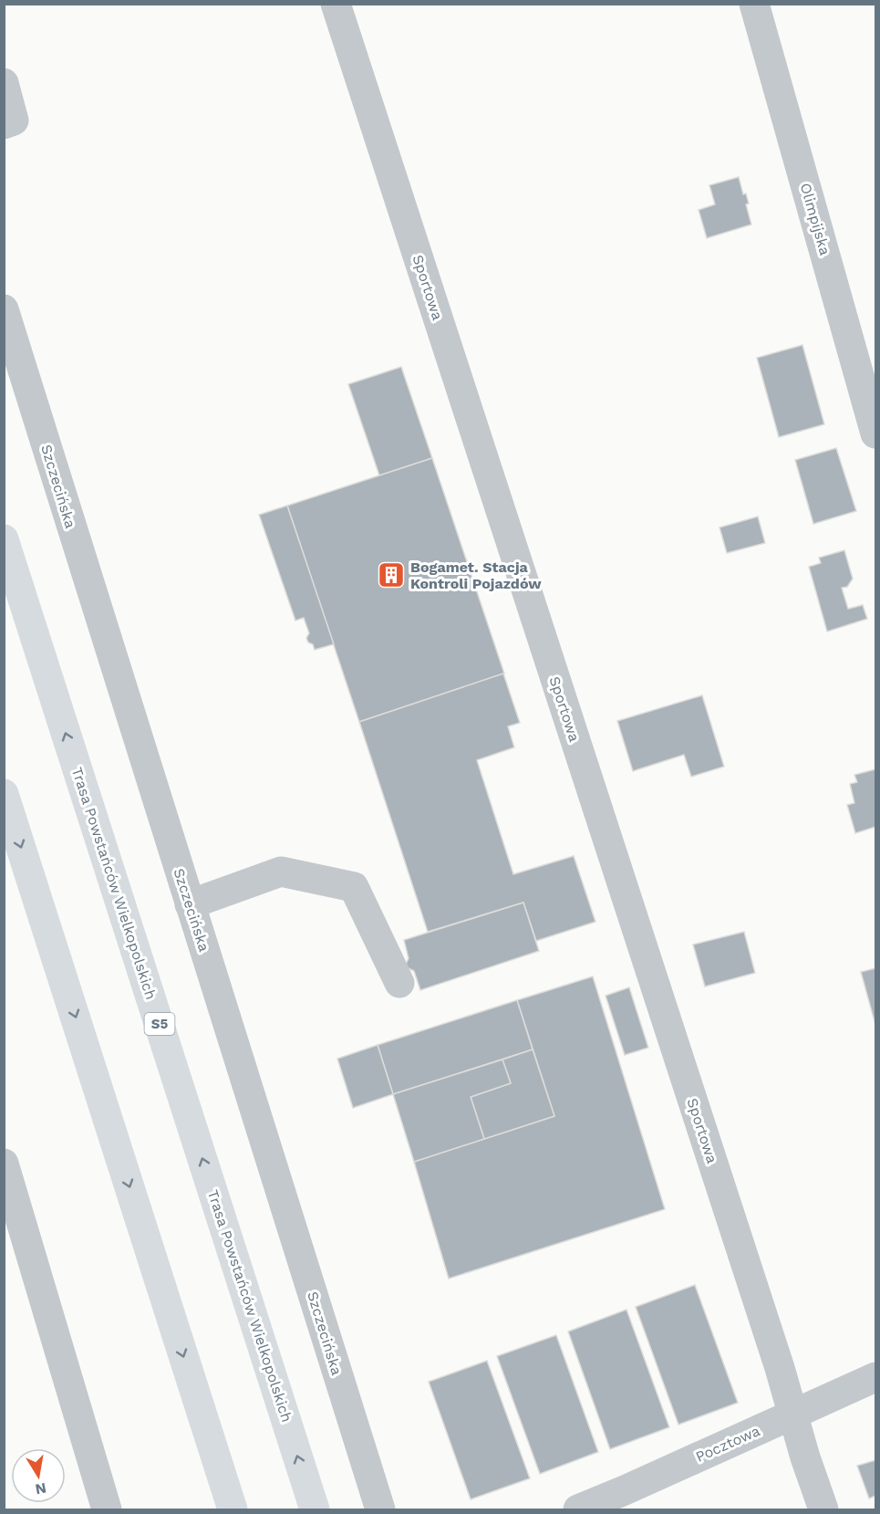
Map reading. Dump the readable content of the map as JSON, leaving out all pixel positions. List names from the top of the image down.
{
  "streets": {
    "highway": ["Trasa Powstańców Wielkopolskich", "S5"],
    "street": [
      "Olimpijska",
      "Sportowa",
      "Szczecińska",
      "Pocztowa"
    ]
  },
  "crossings": [
    ["Sportowa", "Pocztowa"]
  ],
  "places": {
    "building": ["Bogamet. Stacja Kontroli Pojazdów"]
  },
  "north": "bottom"
}
